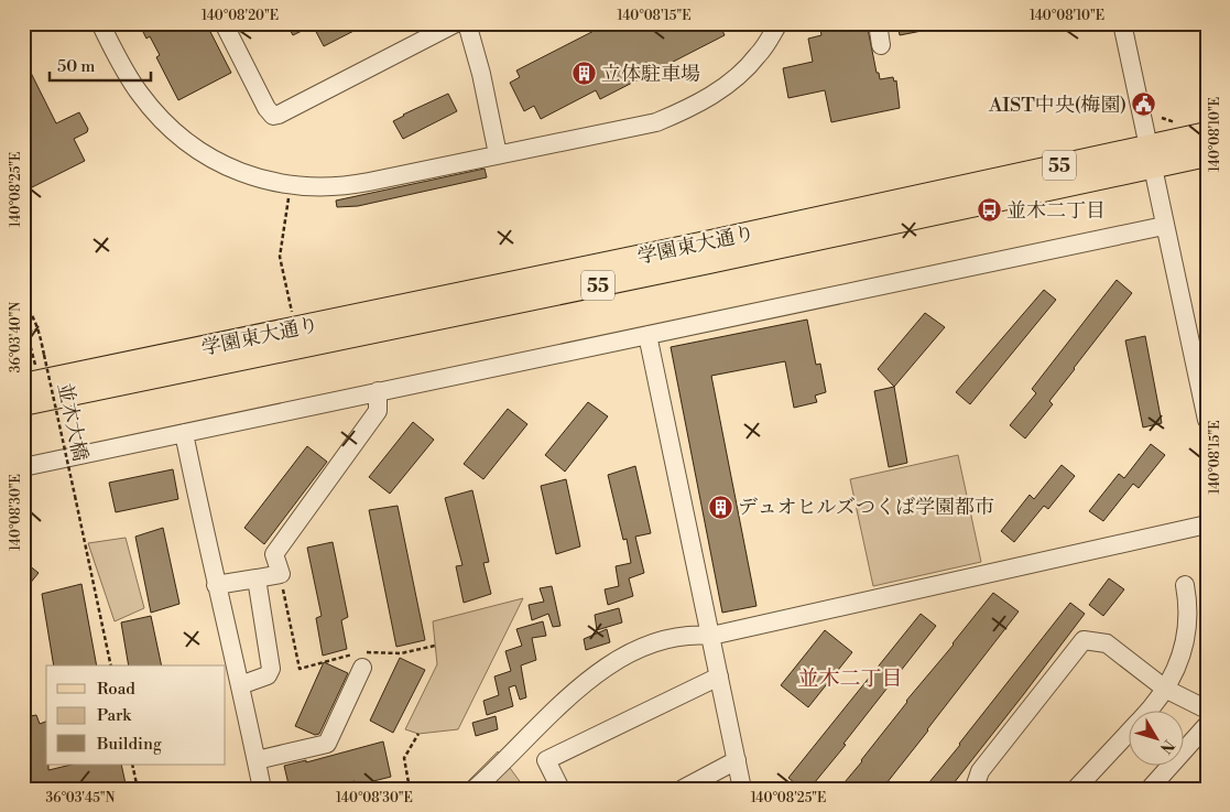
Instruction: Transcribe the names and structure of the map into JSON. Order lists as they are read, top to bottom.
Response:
{
  "streets": {
    "main road": ["55", "学園東大通り"],
    "path": ["並木大橋"]
  },
  "districts": ["並木二丁目"],
  "places": {
    "building": ["立体駐車場", "デュオヒルズつくば学園都市"],
    "public building": ["AIST中央(梅園)"],
    "bus stop": ["並木二丁目"]
  },
  "legend": ["Road", "Park", "Building"],
  "scale_bar": "50 m",
  "north": "bottom right",
  "coordinates": [
    "140°08'20\"E",
    "140°08'15\"E",
    "140°08'10\"E",
    "140°08'25\"E",
    "36°03'40\"N",
    "140°08'30\"E",
    "36°03'45\"N"
  ]
}
